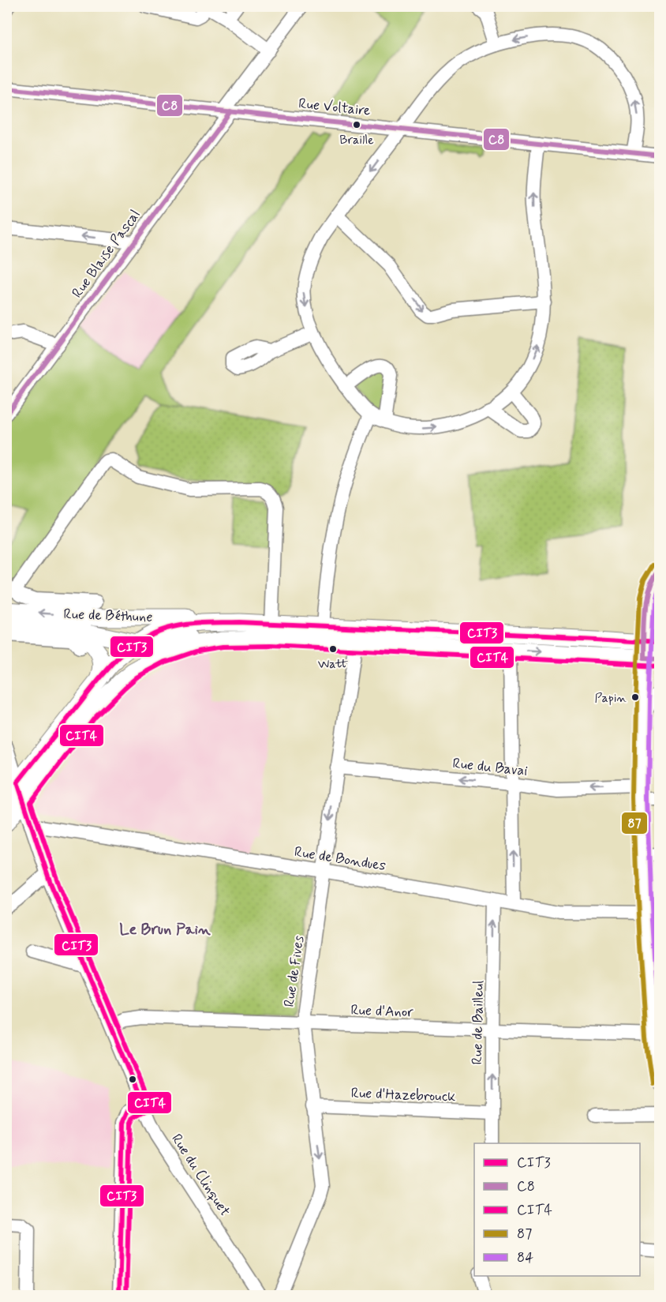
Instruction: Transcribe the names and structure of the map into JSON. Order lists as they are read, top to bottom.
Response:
{
  "streets": {
    "main road": ["Rue de Béthune"],
    "street": [
      "Rue Voltaire",
      "Rue Blaise Pascal",
      "Rue du Bavai",
      "Rue de Bondues",
      "Rue de Fives",
      "Rue d'Anor",
      "Rue de Bailleul",
      "Rue d'Hazebrouck",
      "Rue du Clinquet"
    ]
  },
  "crossings": [
    ["Rue Voltaire", "Rue Blaise Pascal"],
    ["Rue du Bavai", "Rue de Fives"],
    ["Rue de Bondues", "Rue de Fives"],
    ["Rue de Bondues", "Rue de Bailleul"],
    ["Rue de Bondues", "Rue du Clinquet"],
    ["Rue de Fives", "Rue d'Anor"],
    ["Rue de Fives", "Rue d'Hazebrouck"],
    ["Rue d'Anor", "Rue de Bailleul"],
    ["Rue d'Anor", "Rue du Clinquet"],
    ["Rue de Bailleul", "Rue d'Hazebrouck"]
  ],
  "one_way": ["Rue du Bavai", "Rue de Fives", "Rue de Bailleul"],
  "districts": ["Le Brun Pain"],
  "places": ["Braille", "Watt", "Papin"],
  "lines": [
    "transit line C8",
    "transit line 87",
    "transit line 84",
    "transit line CIT3",
    "transit line CIT4"
  ],
  "legend": [
    "CIT3",
    "C8",
    "CIT4",
    "87",
    "84"
  ]
}
